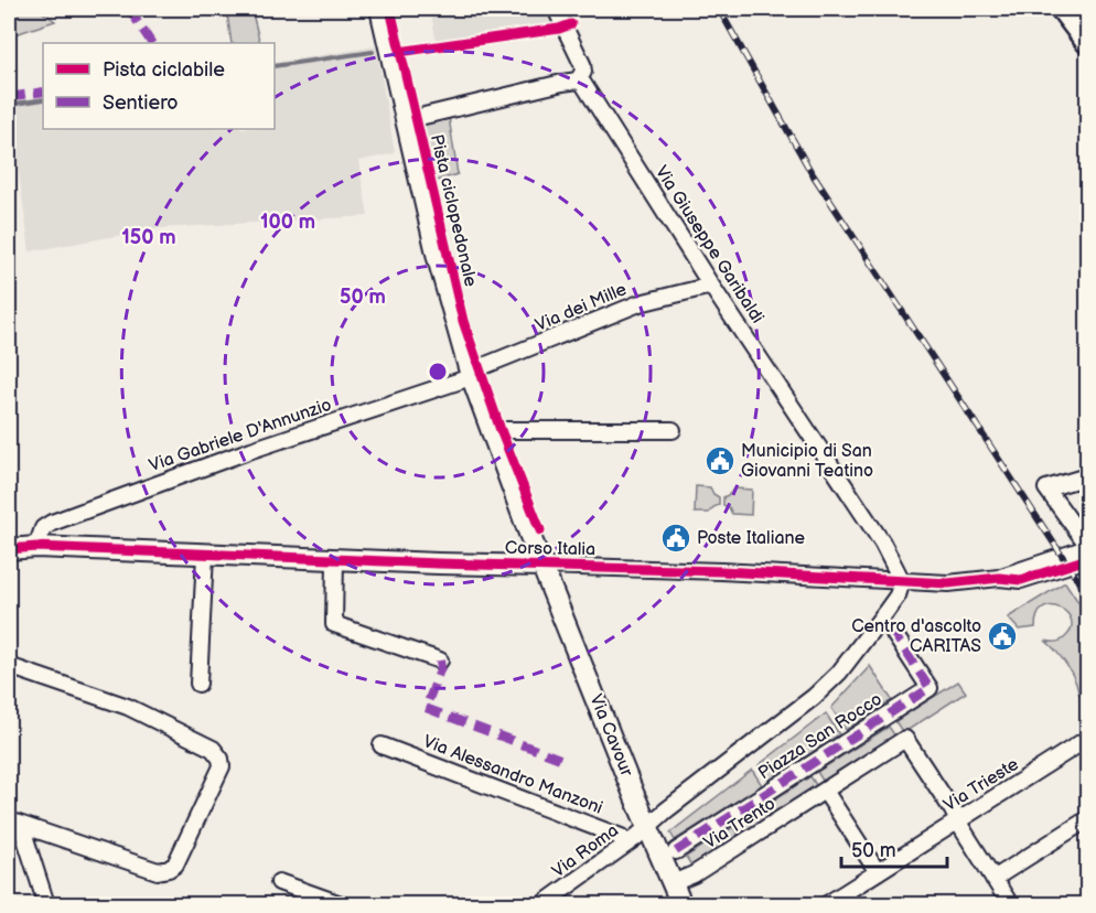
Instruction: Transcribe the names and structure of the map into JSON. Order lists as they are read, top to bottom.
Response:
{
  "streets": {
    "street": [
      "Via Giuseppe Garibaldi",
      "Via dei Mille",
      "Via Gabriele D'Annunzio",
      "Corso Italia",
      "Via Cavour",
      "Piazza San Rocco",
      "Via Alessandro Manzoni",
      "Via Trieste",
      "Via Trento",
      "Via Roma"
    ],
    "cycle path": ["Pista ciclopedonale"]
  },
  "crossings": [
    ["Via Giuseppe Garibaldi", "Via dei Mille"],
    ["Via Giuseppe Garibaldi", "Corso Italia"],
    ["Via Giuseppe Garibaldi", "Via Roma"],
    ["Via dei Mille", "Via Gabriele D'Annunzio"],
    ["Via dei Mille", "Via Cavour"],
    ["Via Gabriele D'Annunzio", "Corso Italia"],
    ["Via Gabriele D'Annunzio", "Via Cavour"],
    ["Corso Italia", "Via Cavour"],
    ["Corso Italia", "Via Roma"],
    ["Via Cavour", "Via Trento"],
    ["Via Cavour", "Via Roma"],
    ["Via Alessandro Manzoni", "Via Roma"],
    ["Via Trieste", "Via Trento"]
  ],
  "places": {
    "public building": ["Municipio di San Giovanni Teatino", "Poste Italiane", "Centro d'ascolto CARITAS"]
  },
  "legend": ["Pista ciclabile", "Sentiero"],
  "scale_bar": "50 m",
  "rings": ["100 m", "150 m", "50 m"]
}
